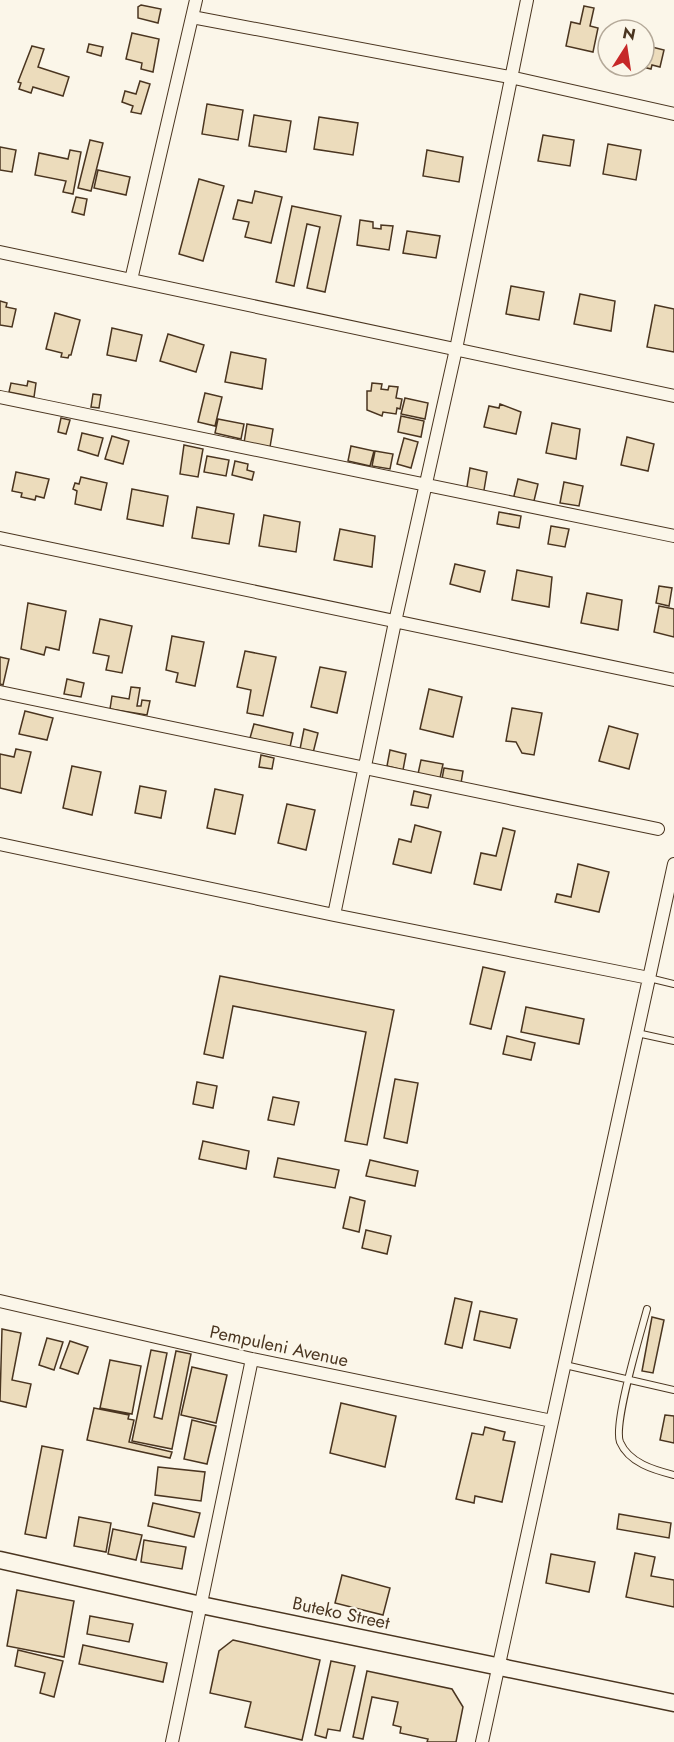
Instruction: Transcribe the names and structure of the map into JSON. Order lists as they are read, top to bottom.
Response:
{
  "streets": {
    "street": ["Pempuleni Avenue", "Buteko Street"]
  },
  "north": "top"
}
